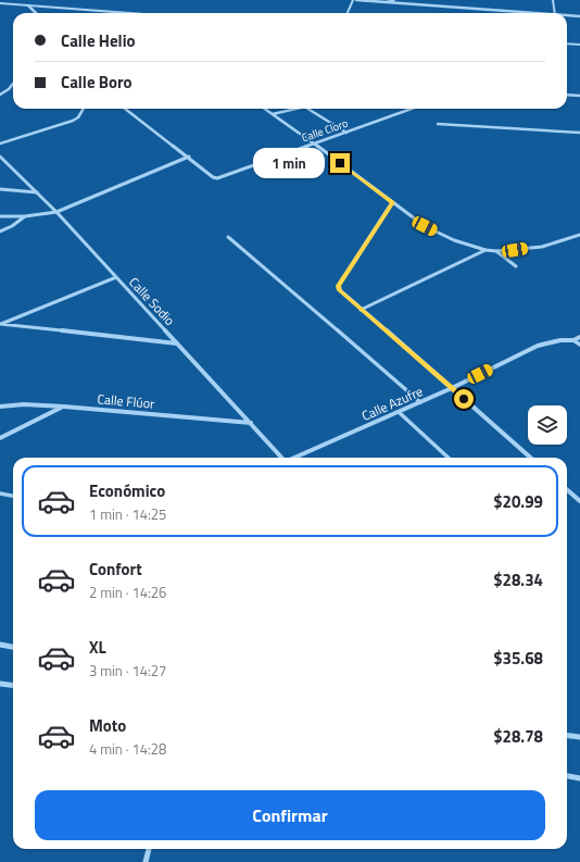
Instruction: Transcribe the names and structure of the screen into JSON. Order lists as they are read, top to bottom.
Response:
{
  "streets": {
    "street": [
      "Calle Cloro",
      "Calle Sodio",
      "Calle Flúor",
      "Calle Azufre"
    ]
  },
  "crossings": [
    ["Calle Sodio", "Calle Flúor"]
  ],
  "page": {
    "banner": ["Calle Helio", "Calle Boro"],
    "bubble": "1 min",
    "list": [
      {
        "name": "Económico",
        "note": "1 min · 14:25",
        "value": "$20.99"
      },
      {
        "name": "Confort",
        "note": "2 min · 14:26",
        "value": "$28.34"
      },
      {
        "name": "XL",
        "note": "3 min · 14:27",
        "value": "$35.68"
      },
      {
        "name": "Moto",
        "note": "4 min · 14:28",
        "value": "$28.78"
      }
    ],
    "buttons": "Confirmar"
  }
}
